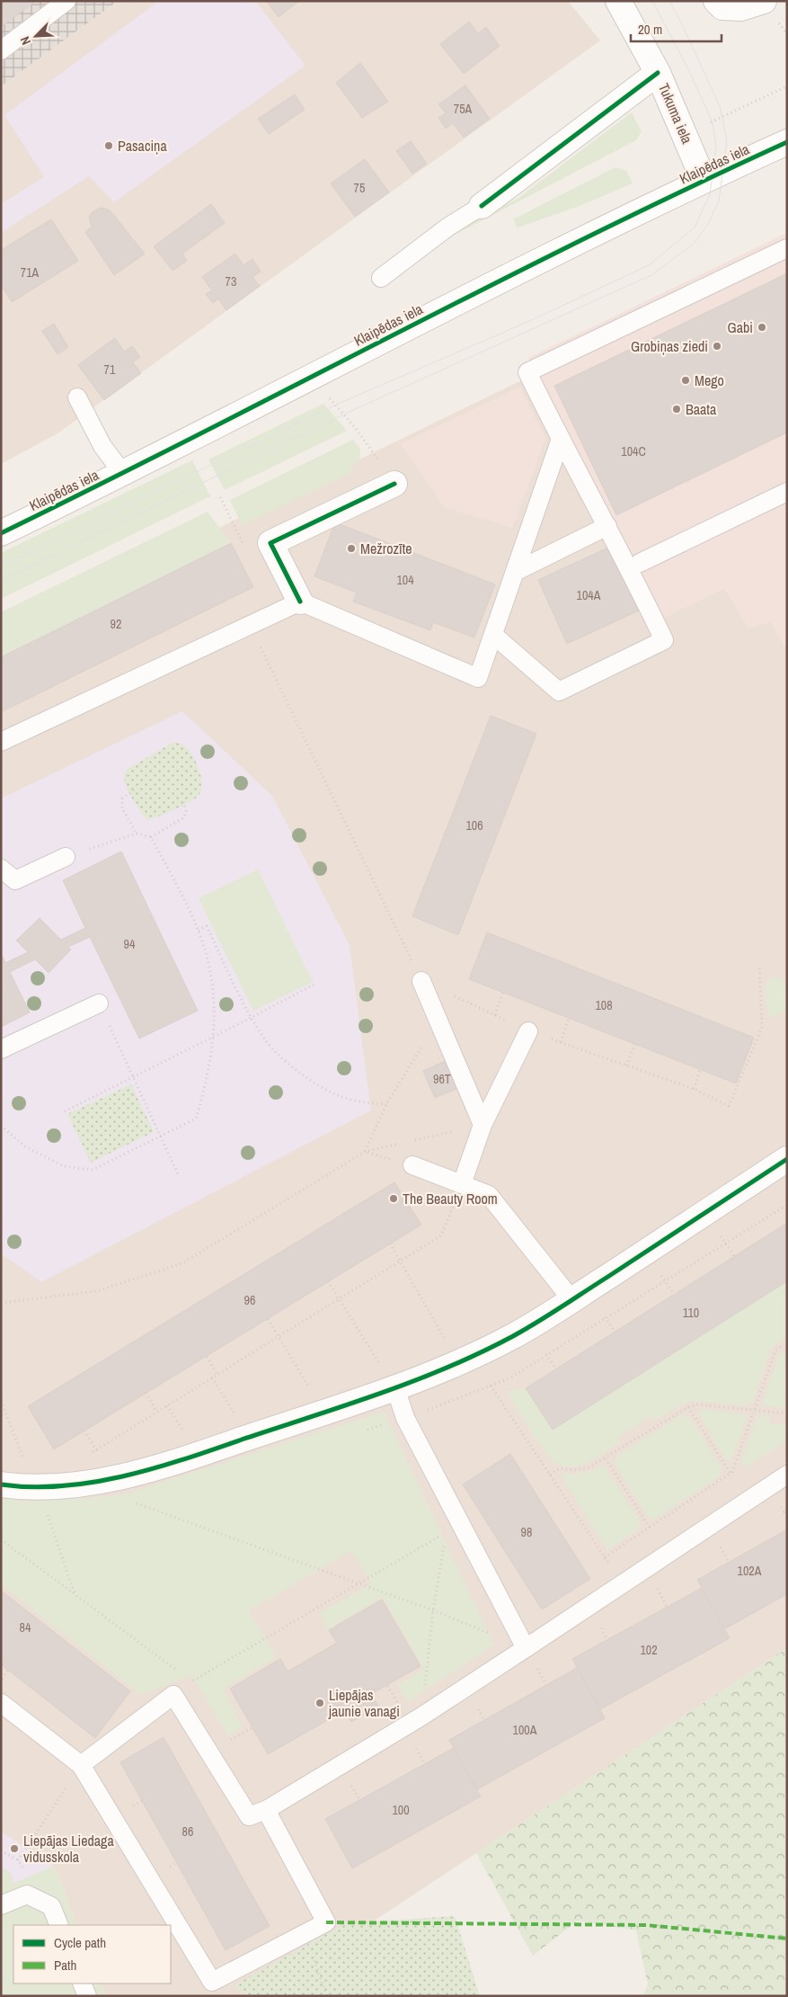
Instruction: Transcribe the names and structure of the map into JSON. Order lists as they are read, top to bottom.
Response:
{
  "streets": {
    "street": ["Tukuma iela", "Klaipēdas iela"]
  },
  "crossings": [
    ["Tukuma iela", "Klaipēdas iela"]
  ],
  "places": [
    "Pasaciņa",
    "Gabi",
    "Grobiņas ziedi",
    "Mego",
    "Baata",
    "Mežrozīte",
    "The Beauty Room",
    "Liepājas jaunie vanagi",
    "Liepājas Liedaga vidusskola"
  ],
  "house_numbers": [
    "75A",
    "75",
    "71A",
    "73",
    "71",
    "104C",
    "104",
    "104A",
    "92",
    "106",
    "94",
    "108",
    "96T",
    "96",
    "110",
    "98",
    "102A",
    "84",
    "102",
    "100A",
    "100",
    "86"
  ],
  "legend": ["Cycle path", "Path"],
  "scale_bar": "20 m",
  "north": "bottom left"
}
